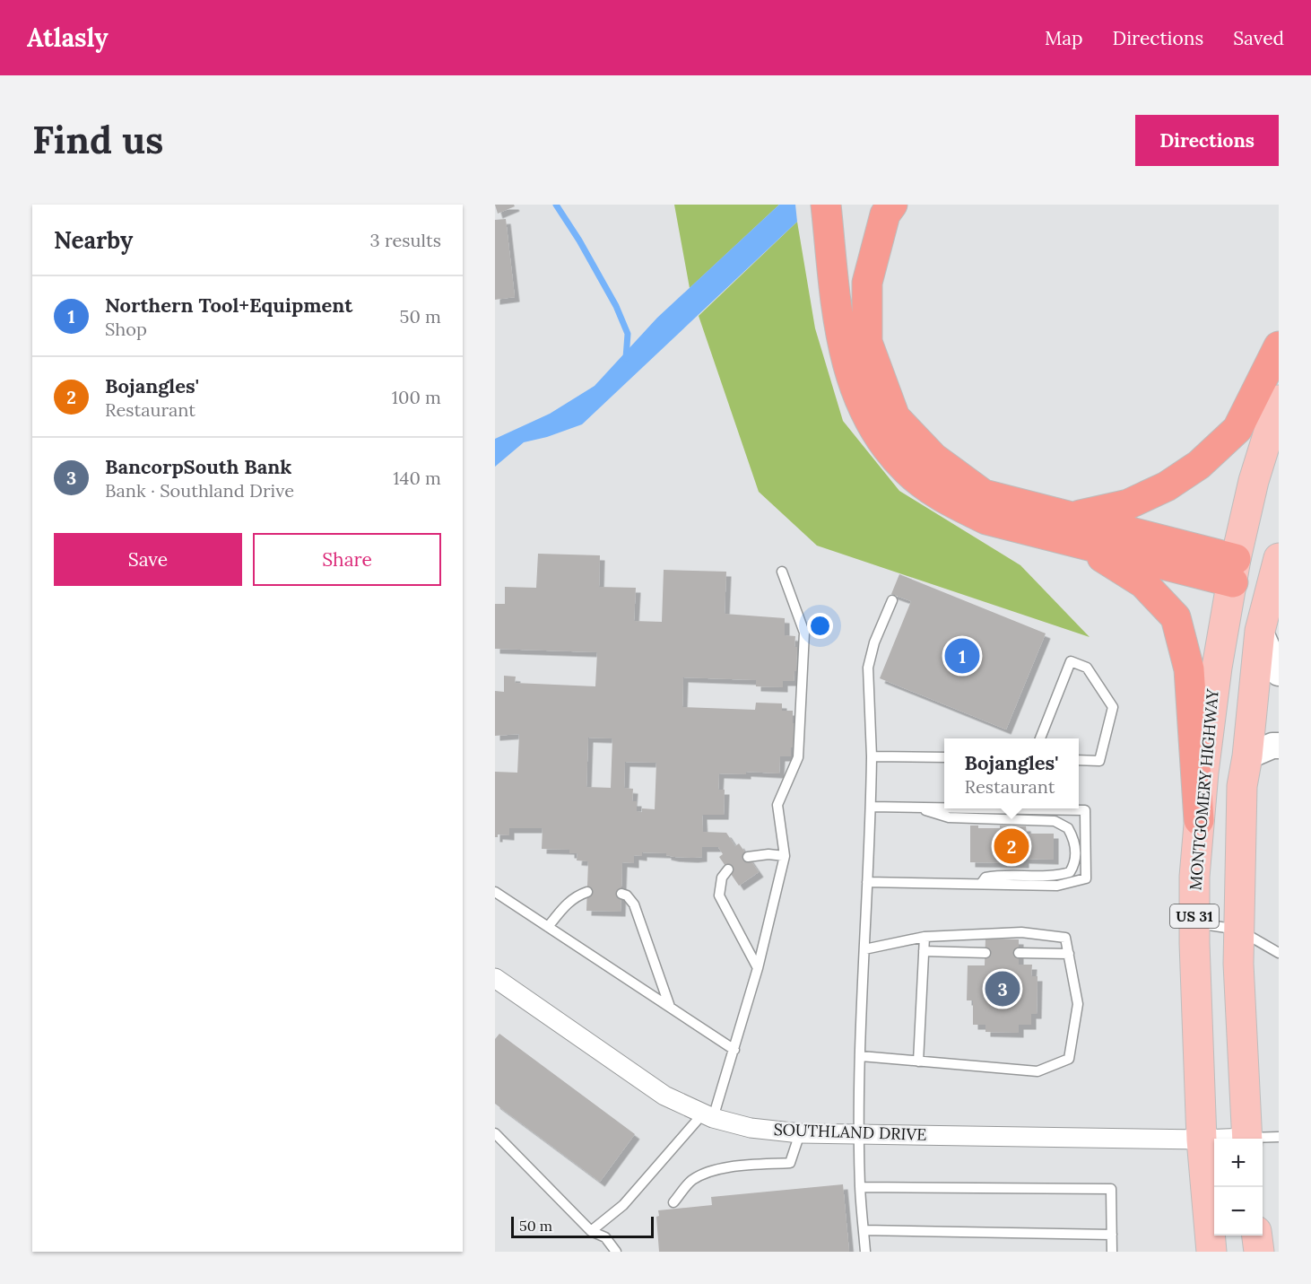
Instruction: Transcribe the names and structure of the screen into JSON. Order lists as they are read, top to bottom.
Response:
{
  "streets": {
    "main road": ["MONTGOMERY HIGHWAY", "US 31"],
    "street": ["SOUTHLAND DRIVE"]
  },
  "crossings": [
    ["MONTGOMERY HIGHWAY", "SOUTHLAND DRIVE"]
  ],
  "scale_bar": "50 m",
  "page": {
    "header": "Atlasly",
    "nav": ["Map", "Directions", "Saved"],
    "buttons": [
      "Directions",
      ["Save", "Share"]
    ],
    "title": "Find us",
    "heading": ["Nearby", "3 results"],
    "list": [
      {
        "mark": "1",
        "name": "Northern Tool+Equipment",
        "note": "Shop",
        "value": "50 m"
      },
      {
        "mark": "2",
        "name": "Bojangles'",
        "note": "Restaurant",
        "value": "100 m"
      },
      {
        "mark": "3",
        "name": "BancorpSouth Bank",
        "note": "Bank · Southland Drive",
        "value": "140 m"
      }
    ],
    "pins": ["1", "2", "3"],
    "popup": ["Bojangles'", "Restaurant"],
    "map_buttons": ["+", "−"],
    "scale": "50 m"
  }
}
